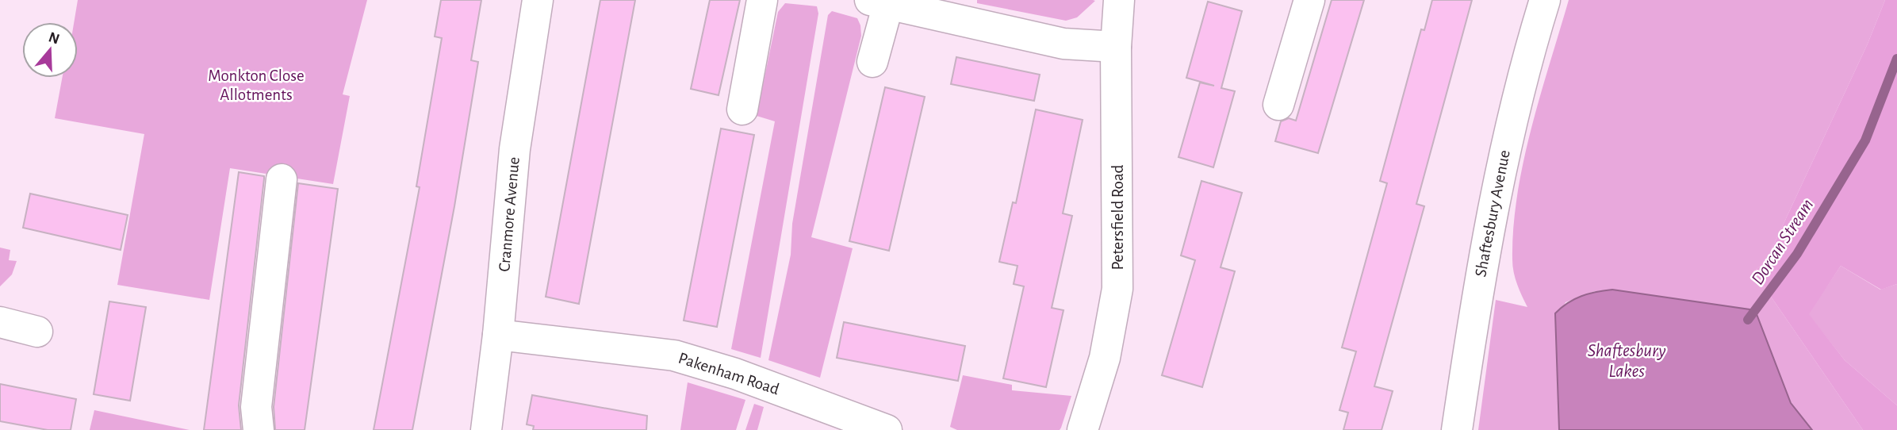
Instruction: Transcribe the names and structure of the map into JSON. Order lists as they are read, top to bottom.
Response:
{
  "streets": {
    "street": [
      "Shaftesbury Avenue",
      "Cranmore Avenue",
      "Petersfield Road",
      "Pakenham Road"
    ]
  },
  "crossings": [
    ["Cranmore Avenue", "Pakenham Road"]
  ],
  "water": ["Dorcan Stream", "Shaftesbury Lakes"],
  "parks": ["Monkton Close Allotments"],
  "north": "top"
}
